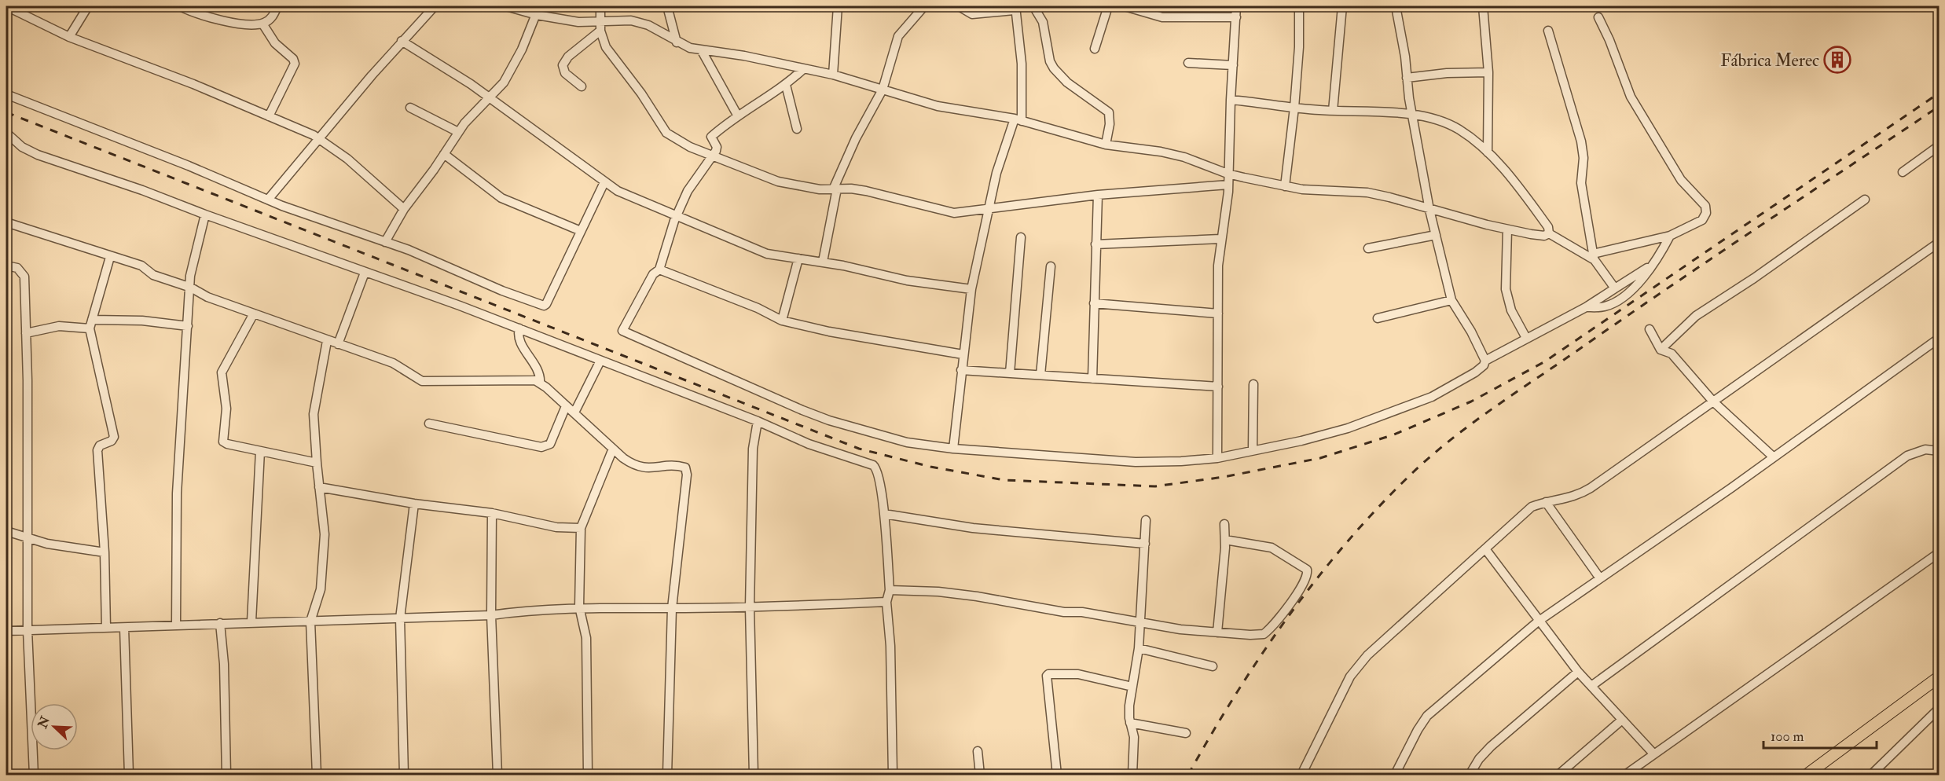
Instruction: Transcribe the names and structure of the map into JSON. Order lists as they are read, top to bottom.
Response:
{
  "places": {
    "building": ["Fábrica Merec"]
  },
  "scale_bar": "100 m",
  "north": "top left"
}
